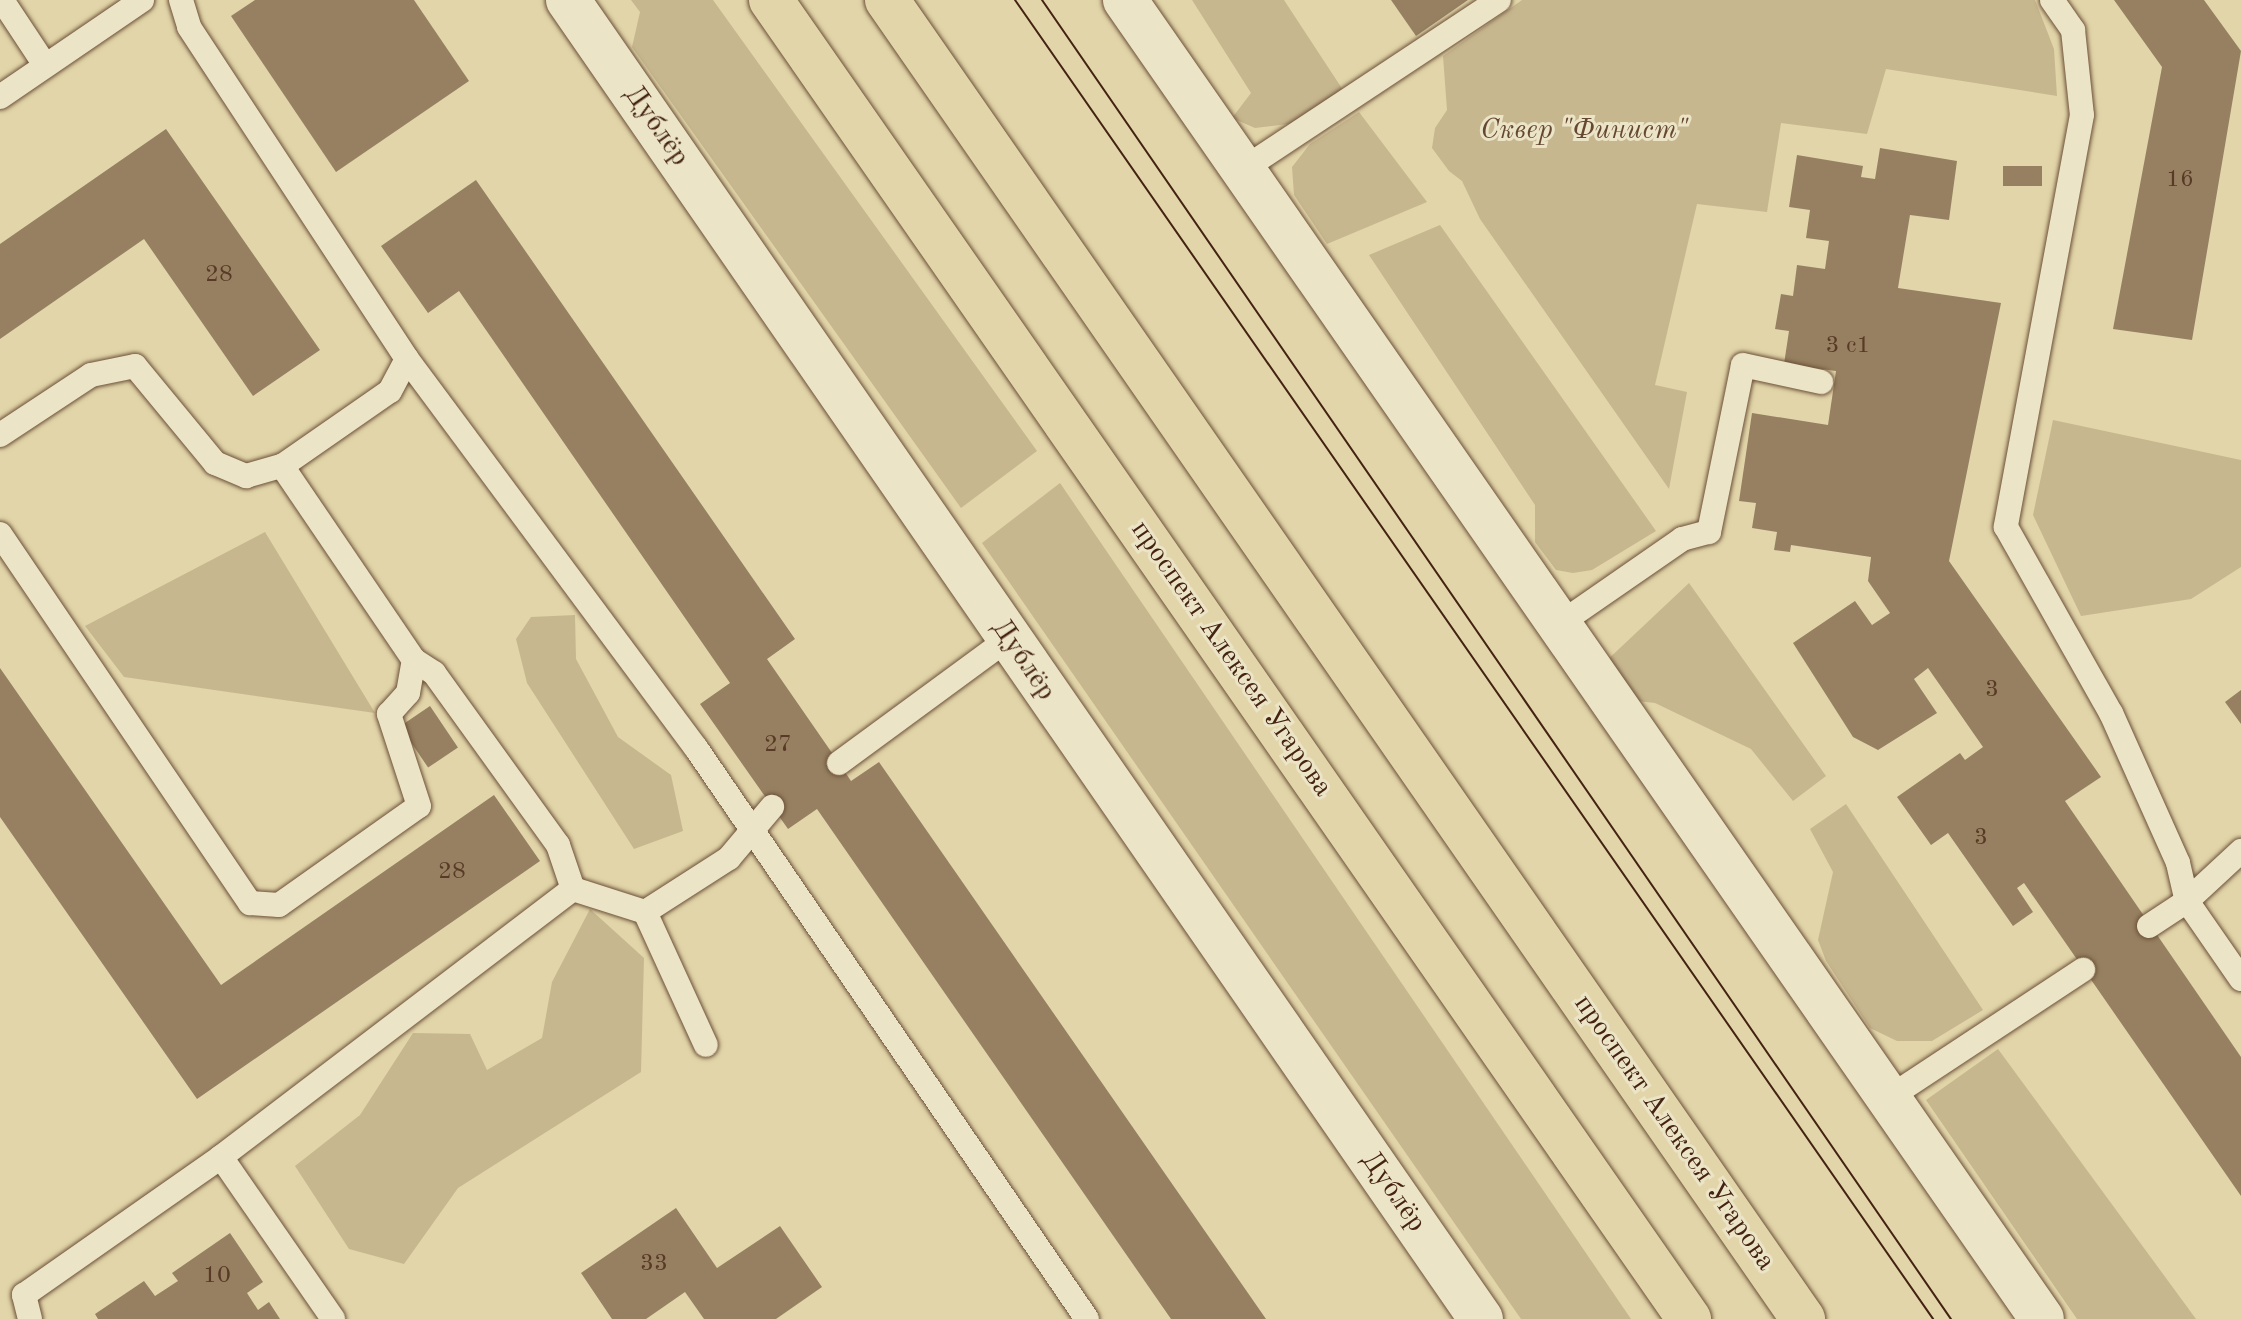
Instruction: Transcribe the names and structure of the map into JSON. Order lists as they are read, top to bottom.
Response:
{
  "streets": {
    "main road": ["проспект Алексея Угарова"],
    "street": ["Дублёр"]
  },
  "parks": ["Сквер \"Финист\""],
  "house_numbers": [
    "16",
    "28",
    "3 с1",
    "3",
    "27",
    "3",
    "28",
    "33",
    "10"
  ]
}
